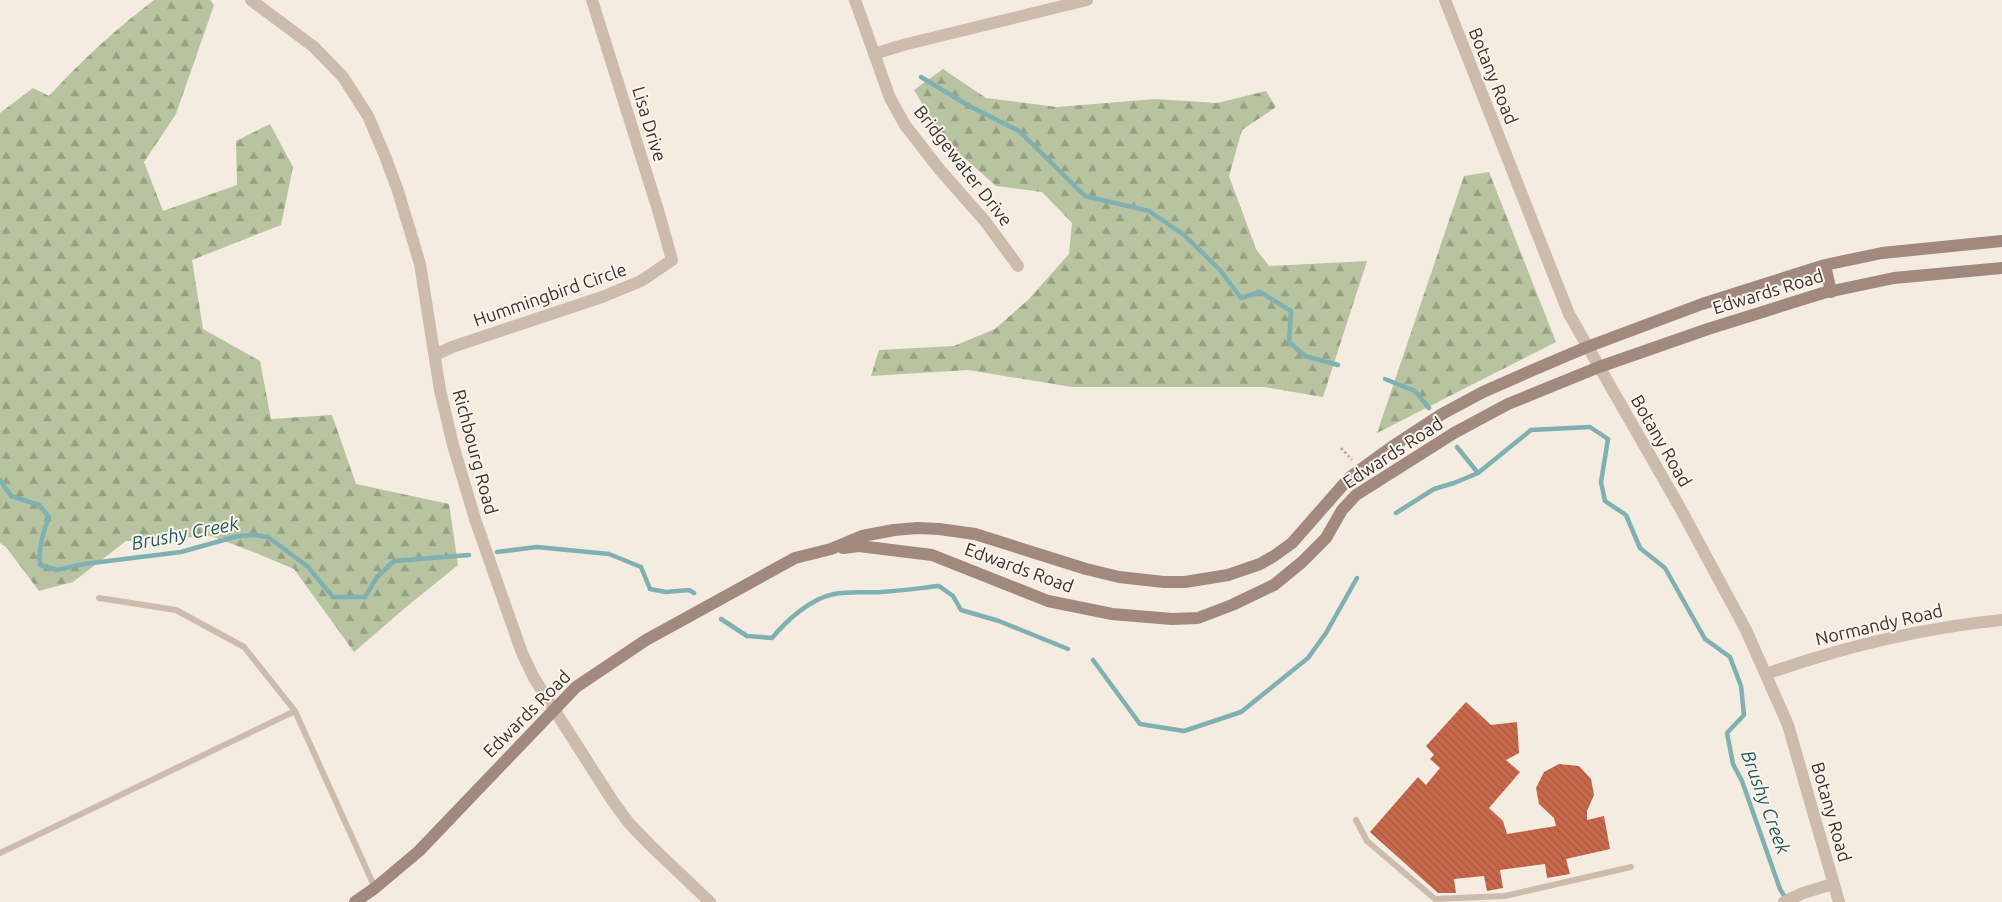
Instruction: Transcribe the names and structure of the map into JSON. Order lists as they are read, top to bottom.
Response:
{
  "streets": {
    "street": [
      "Botany Road",
      "Lisa Drive",
      "Bridgewater Drive",
      "Edwards Road",
      "Hummingbird Circle",
      "Richbourg Road",
      "Normandy Road"
    ]
  },
  "crossings": [
    ["Botany Road", "Edwards Road"],
    ["Botany Road", "Normandy Road"],
    ["Lisa Drive", "Hummingbird Circle"],
    ["Edwards Road", "Richbourg Road"],
    ["Hummingbird Circle", "Richbourg Road"]
  ],
  "water": ["Brushy Creek"]
}
